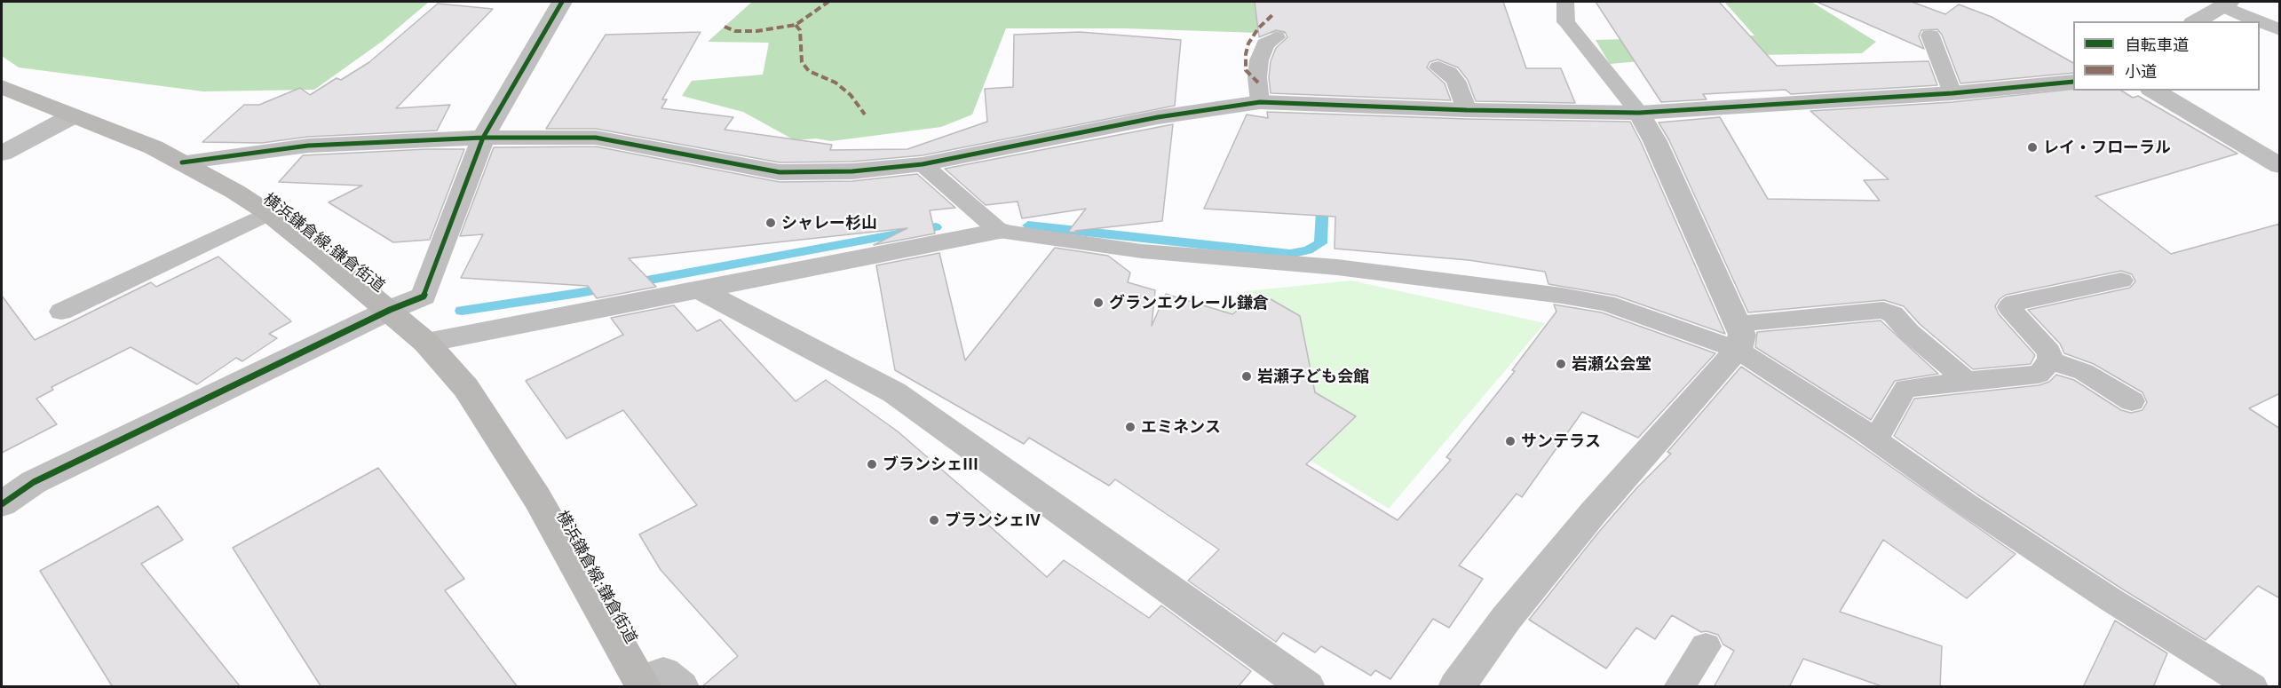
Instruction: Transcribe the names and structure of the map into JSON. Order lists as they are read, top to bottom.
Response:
{
  "streets": {
    "main road": ["横浜鎌倉線;鎌倉街道"]
  },
  "places": [
    "レイ・フローラル",
    "シャレー杉山",
    "グランエクレール鎌倉",
    "岩瀬公会堂",
    "岩瀬子ども会館",
    "エミネンス",
    "サンテラス",
    "ブランシェⅢ",
    "ブランシェⅣ"
  ],
  "legend": ["自転車道", "小道"]
}
